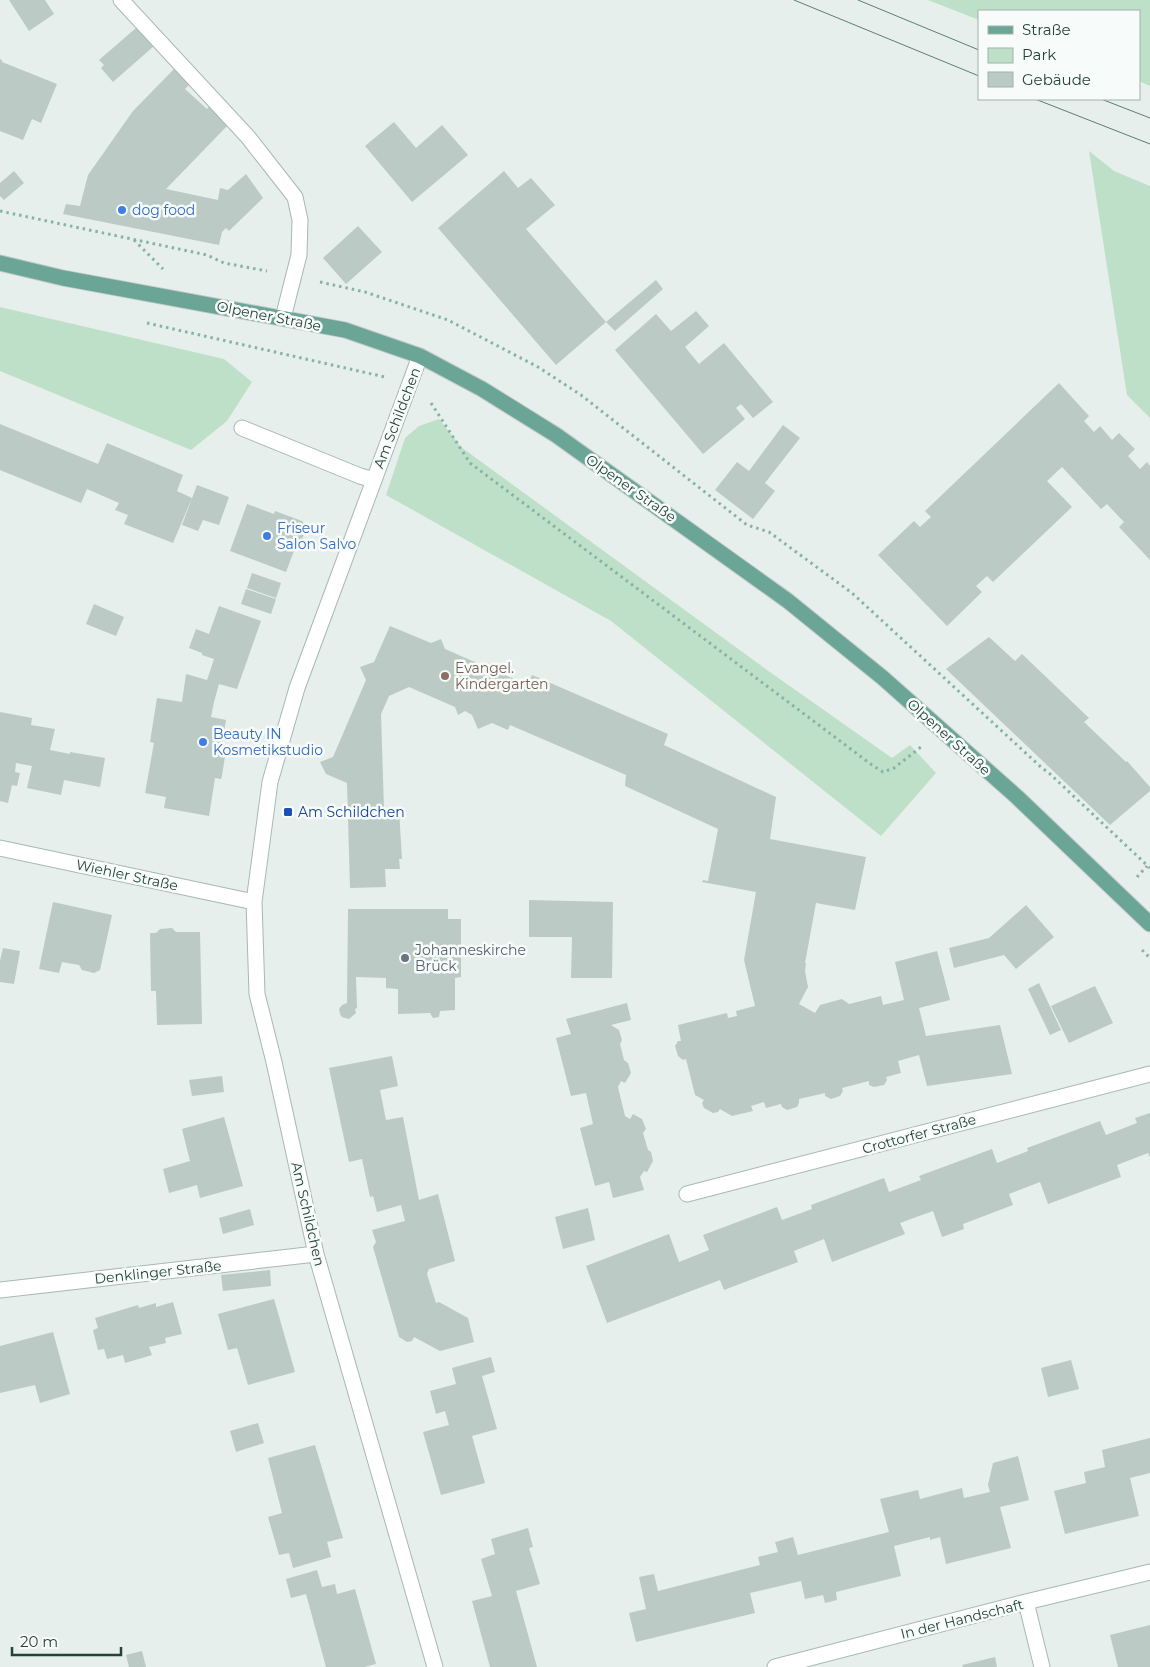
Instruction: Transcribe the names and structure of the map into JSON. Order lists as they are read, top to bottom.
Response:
{
  "streets": {
    "main road": ["Olpener Straße"],
    "street": [
      "Am Schildchen",
      "Wiehler Straße",
      "Crottorfer Straße",
      "Denklinger Straße",
      "In der Handschaft"
    ]
  },
  "crossings": [
    ["Olpener Straße", "Am Schildchen"],
    ["Am Schildchen", "Wiehler Straße"],
    ["Am Schildchen", "Denklinger Straße"]
  ],
  "places": {
    "other": [
      "dog food",
      "Friseur Salon Salvo",
      "Evangel. Kindergarten",
      "Beauty IN Kosmetikstudio",
      "Johanneskirche Brück"
    ],
    "transit": ["Am Schildchen"]
  },
  "legend": ["Straße", "Park", "Gebäude"],
  "scale_bar": "20 m"
}
